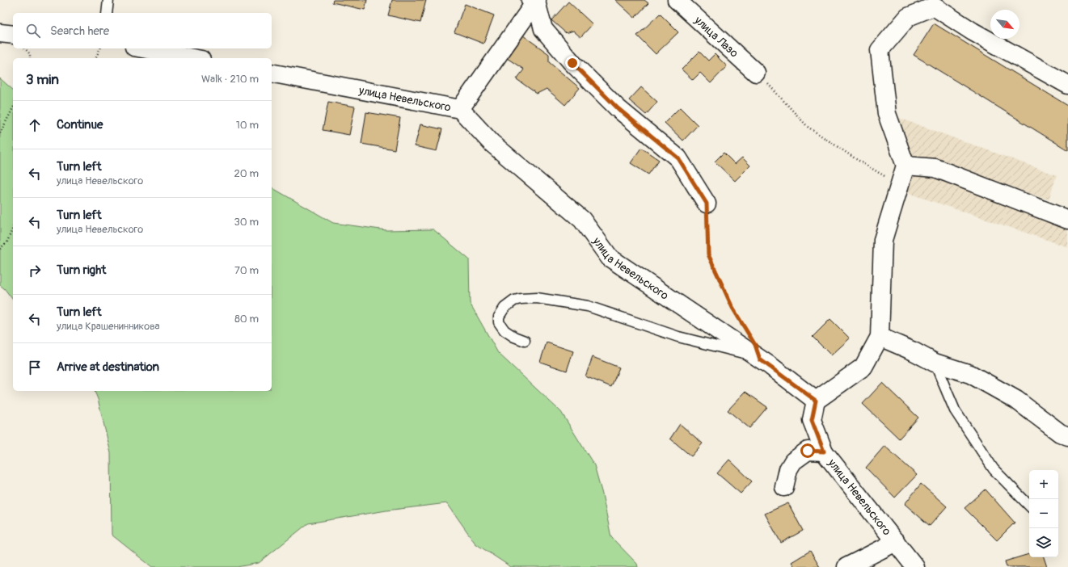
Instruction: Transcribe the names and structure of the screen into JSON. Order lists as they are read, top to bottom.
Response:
{
  "streets": {
    "street": ["улица Лазо", "улица Невельского"]
  },
  "north": "bottom right",
  "page": {
    "search": "Search here",
    "heading": ["3 min", "Walk · 210 m"],
    "list": [
      ["Continue", "10 m"],
      ["Turn left", "улица Невельского", "20 m"],
      ["Turn left", "улица Невельского", "30 m"],
      ["Turn right", "70 m"],
      ["Turn left", "улица Крашенинникова", "80 m"],
      "Arrive at destination"
    ],
    "map_buttons": ["+", "−"]
  }
}
